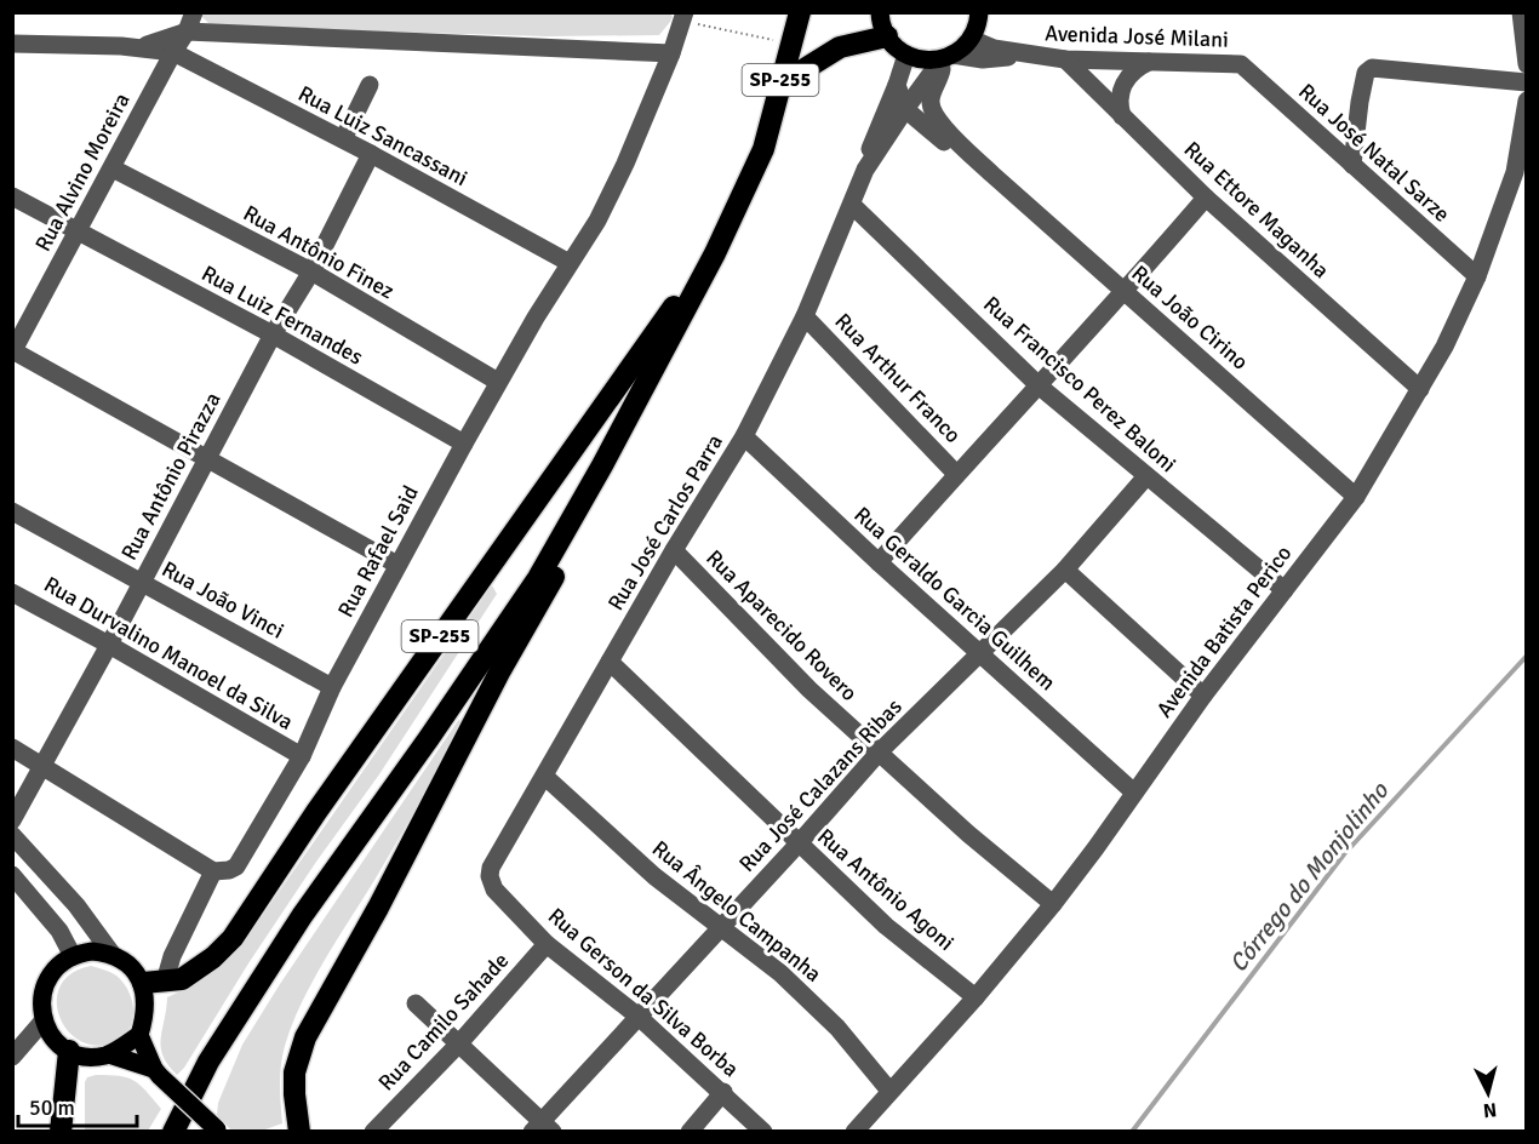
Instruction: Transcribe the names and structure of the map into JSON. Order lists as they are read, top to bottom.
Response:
{
  "streets": {
    "highway": ["SP-255"],
    "street": [
      "Avenida José Milani",
      "Rua Luiz Sancassani",
      "Rua José Natal Sarze",
      "Rua Alvino Moreira",
      "Rua Ettore Maganha",
      "Rua Antônio Finez",
      "Rua Luiz Fernandes",
      "Rua João Cirino",
      "Rua Arthur Franco",
      "Rua Francisco Perez Baloni",
      "Rua Antônio Pirazza",
      "Rua José Carlos Parra",
      "Rua Rafael Said",
      "Rua Geraldo Garcia Guilhem",
      "Rua João Vinci",
      "Rua Aparecido Rovero",
      "Avenida Batista Perico",
      "Rua Durvalino Manoel da Silva",
      "Rua José Calazans Ribas",
      "Rua Antônio Agoni",
      "Rua Ângelo Campanha",
      "Rua Gerson da Silva Borba",
      "Rua Camilo Sahade"
    ]
  },
  "crossings": [
    ["Avenida José Milani", "Rua José Natal Sarze"],
    ["Avenida José Milani", "Rua Ettore Maganha"],
    ["Avenida José Milani", "Rua José Carlos Parra"],
    ["Rua Luiz Sancassani", "Rua Alvino Moreira"],
    ["Rua Luiz Sancassani", "Rua Antônio Pirazza"],
    ["Rua Luiz Sancassani", "Rua Rafael Said"],
    ["Rua José Natal Sarze", "Avenida Batista Perico"],
    ["Rua Alvino Moreira", "Rua Antônio Finez"],
    ["Rua Alvino Moreira", "Rua Luiz Fernandes"],
    ["Rua Ettore Maganha", "Avenida Batista Perico"],
    ["Rua Antônio Finez", "Rua Antônio Pirazza"],
    ["Rua Antônio Finez", "Rua Rafael Said"],
    ["Rua Luiz Fernandes", "Rua Antônio Pirazza"],
    ["Rua Luiz Fernandes", "Rua Rafael Said"],
    ["Rua João Cirino", "Avenida Batista Perico"],
    ["Rua Arthur Franco", "Rua José Carlos Parra"],
    ["Rua Francisco Perez Baloni", "Rua José Carlos Parra"],
    ["Rua Francisco Perez Baloni", "Avenida Batista Perico"],
    ["Rua Francisco Perez Baloni", "Rua José Calazans Ribas"],
    ["Rua Antônio Pirazza", "Rua João Vinci"],
    ["Rua Antônio Pirazza", "Rua Durvalino Manoel da Silva"],
    ["Rua José Carlos Parra", "Rua Geraldo Garcia Guilhem"],
    ["Rua José Carlos Parra", "Rua Aparecido Rovero"],
    ["Rua José Carlos Parra", "Rua Antônio Agoni"],
    ["Rua José Carlos Parra", "Rua Ângelo Campanha"],
    ["Rua José Carlos Parra", "Rua Gerson da Silva Borba"],
    ["Rua Rafael Said", "Rua João Vinci"],
    ["Rua Rafael Said", "Rua Durvalino Manoel da Silva"],
    ["Rua Geraldo Garcia Guilhem", "Avenida Batista Perico"],
    ["Rua Geraldo Garcia Guilhem", "Rua José Calazans Ribas"],
    ["Rua Aparecido Rovero", "Avenida Batista Perico"],
    ["Rua Aparecido Rovero", "Rua José Calazans Ribas"],
    ["Avenida Batista Perico", "Rua Antônio Agoni"],
    ["Avenida Batista Perico", "Rua Ângelo Campanha"],
    ["Rua José Calazans Ribas", "Rua Antônio Agoni"],
    ["Rua José Calazans Ribas", "Rua Ângelo Campanha"],
    ["Rua José Calazans Ribas", "Rua Gerson da Silva Borba"],
    ["Rua Gerson da Silva Borba", "Rua Camilo Sahade"]
  ],
  "water": ["Córrego do Monjolinho"],
  "scale_bar": "50 m",
  "north": "bottom"
}
